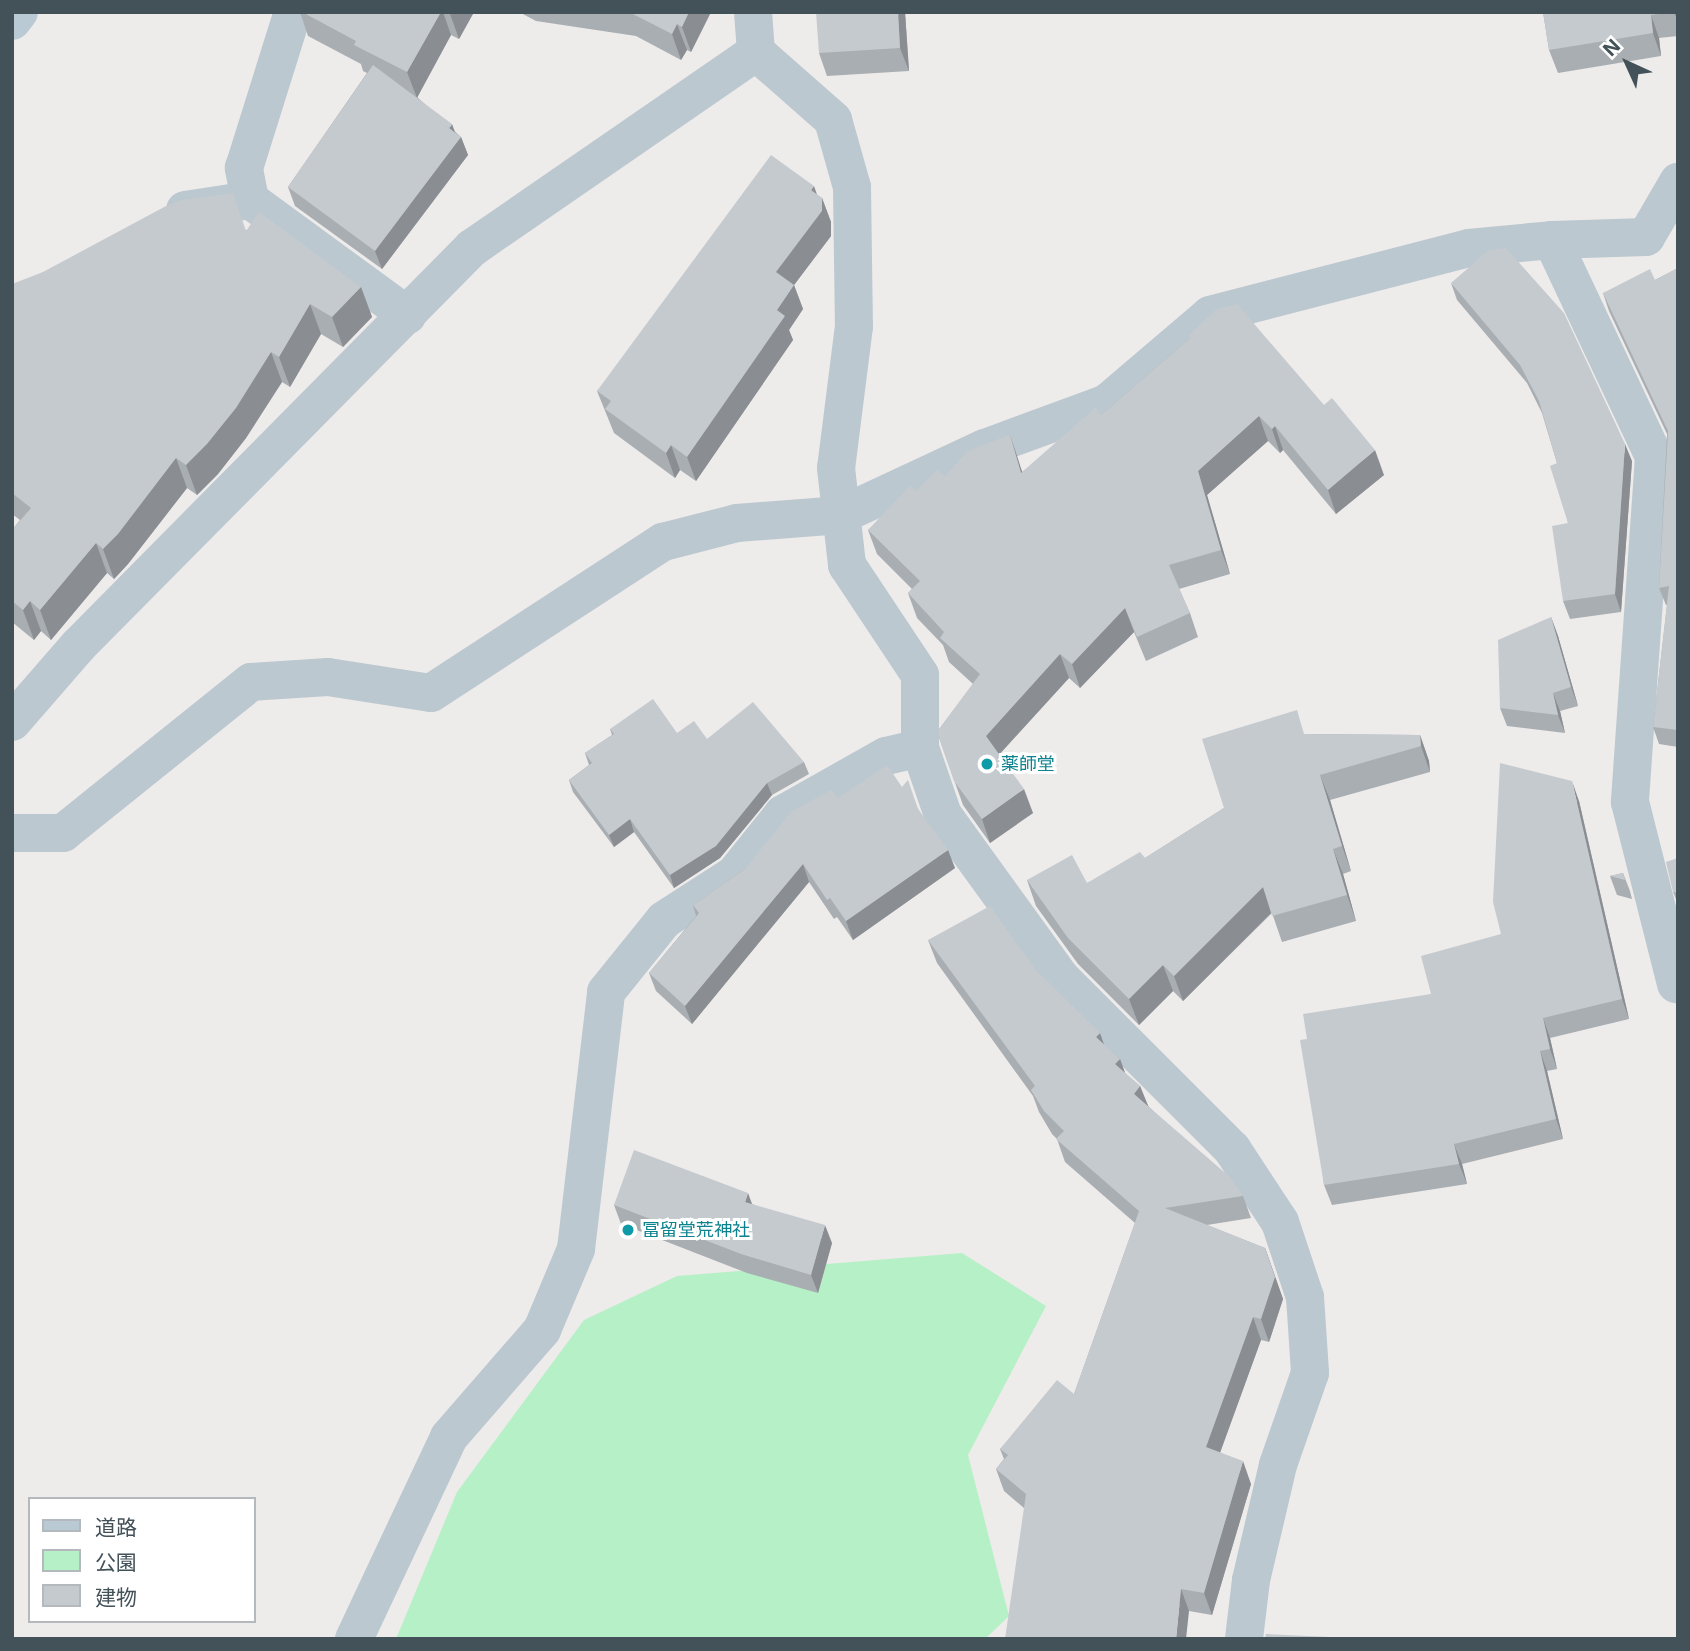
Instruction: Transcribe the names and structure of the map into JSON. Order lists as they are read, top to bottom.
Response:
{
  "places": ["薬師堂", "冨留堂荒神社"],
  "legend": ["道路", "公園", "建物"],
  "north": "top left"
}
